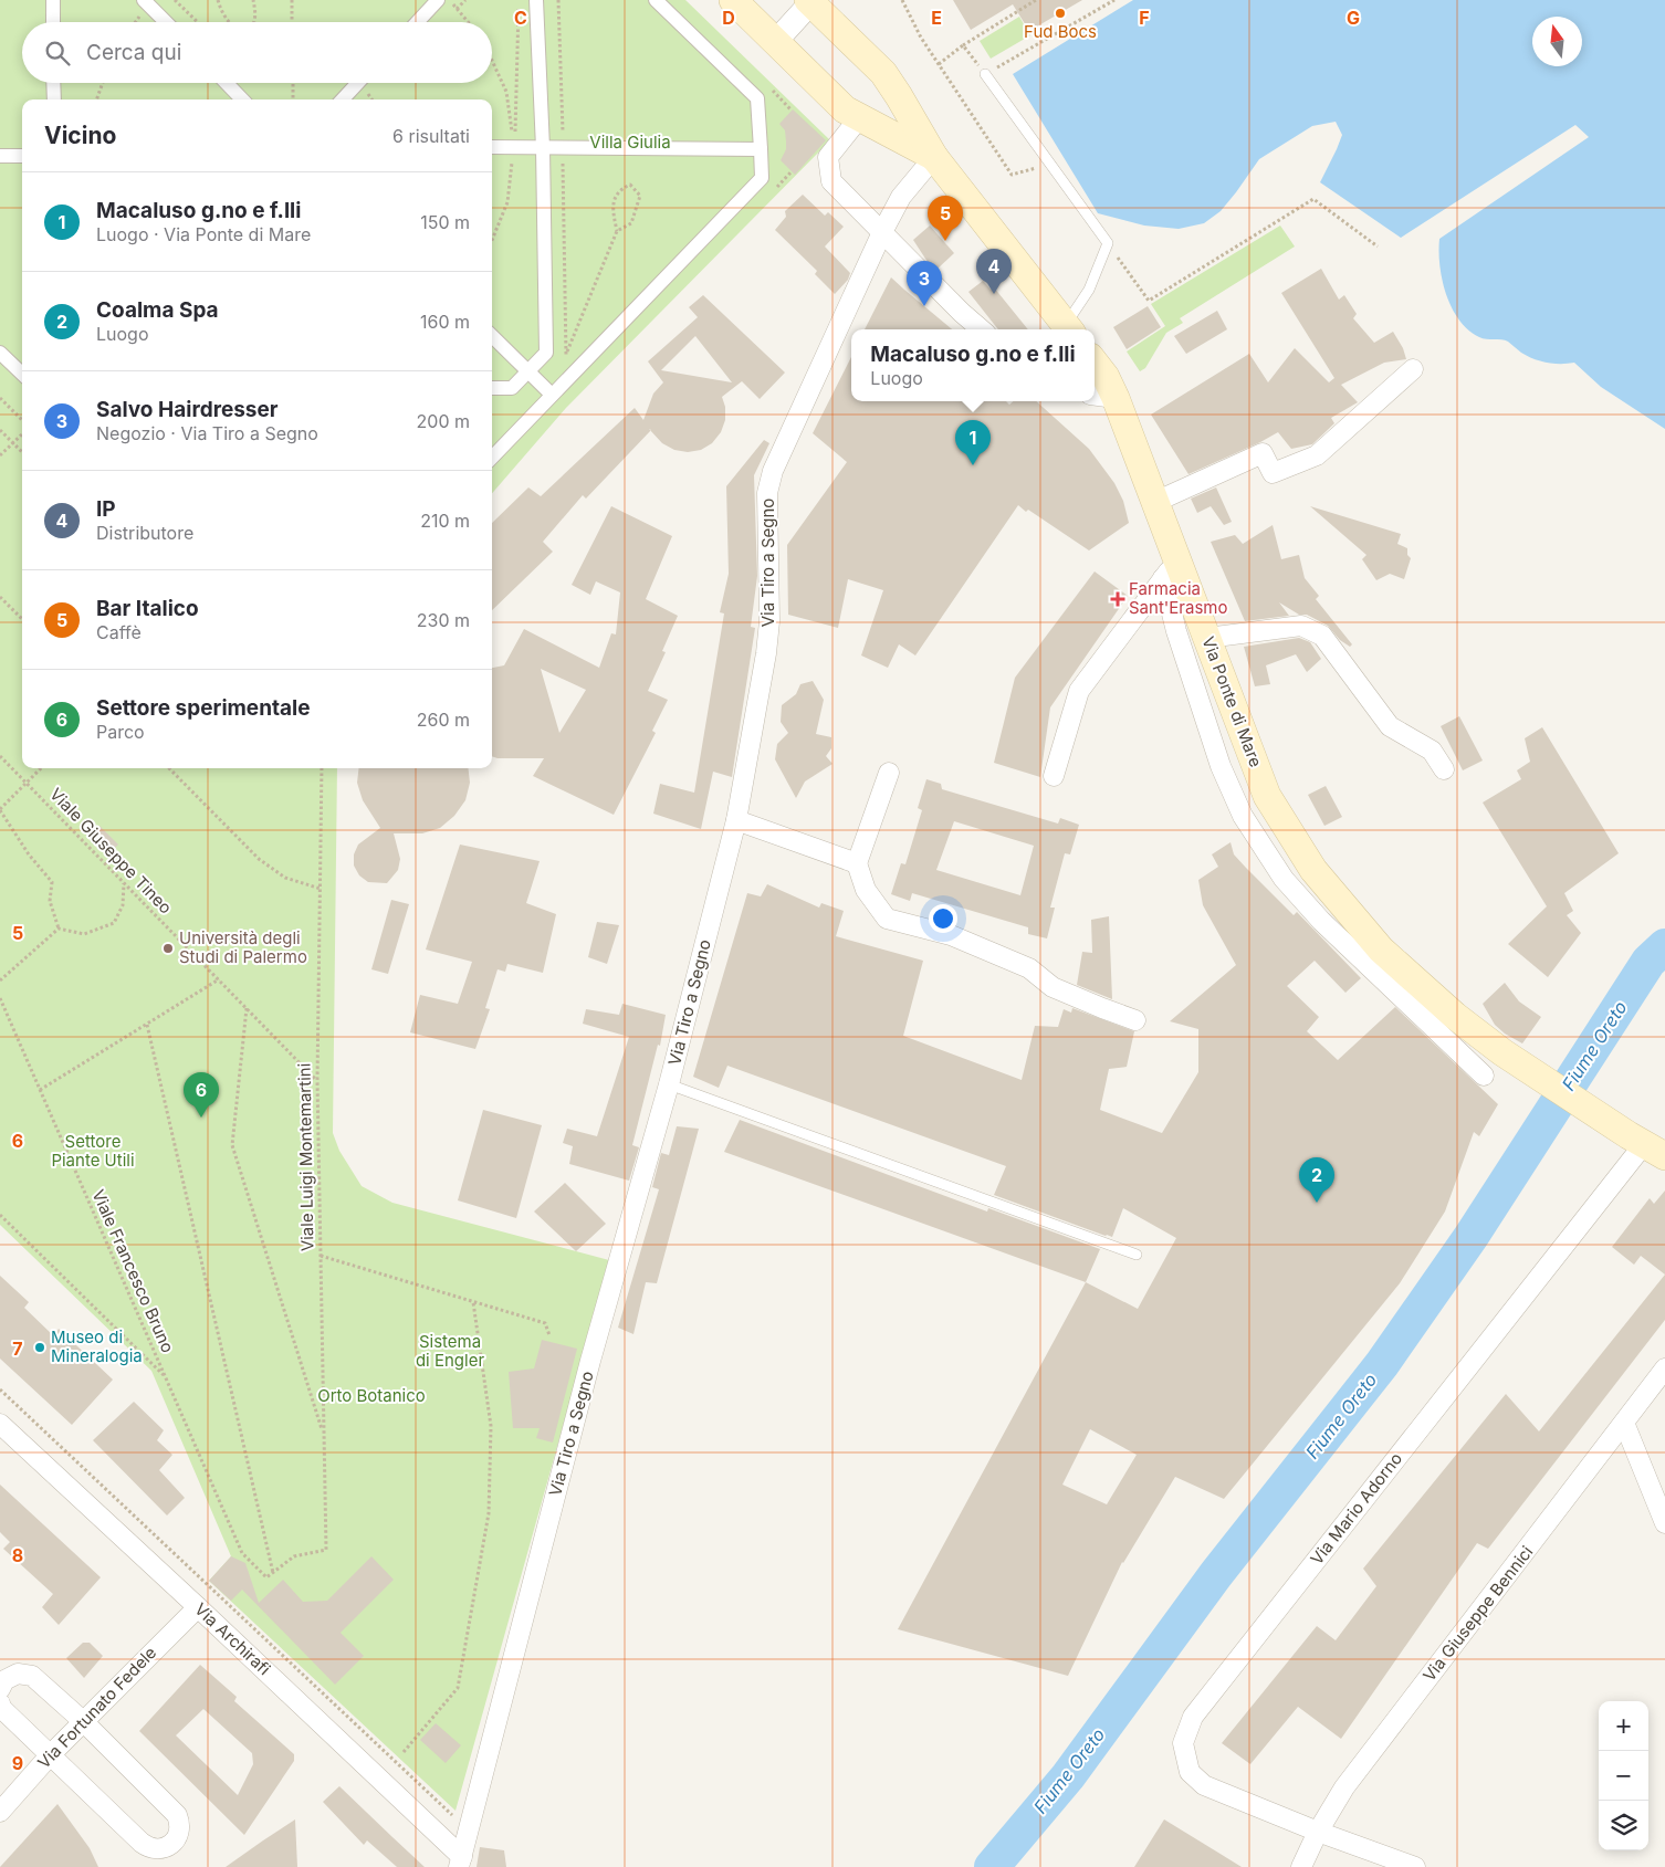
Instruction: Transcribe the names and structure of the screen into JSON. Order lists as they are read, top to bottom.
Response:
{
  "streets": {
    "main road": ["Via Ponte di Mare"],
    "street": [
      "Via Tiro a Segno",
      "Via Mario Adorno",
      "Via Giuseppe Bennici",
      "Via Archirafi",
      "Via Fortunato Fedele"
    ],
    "path": ["Viale Giuseppe Tineo", "Viale Luigi Montemartini", "Viale Francesco Bruno"]
  },
  "crossings": [
    ["Via Tiro a Segno", "Via Archirafi"],
    ["Via Ponte di Mare", "Via Mario Adorno"],
    ["Viale Giuseppe Tineo", "Viale Luigi Montemartini"],
    ["Viale Luigi Montemartini", "Viale Francesco Bruno"],
    ["Via Mario Adorno", "Via Giuseppe Bennici"],
    ["Via Archirafi", "Via Fortunato Fedele"]
  ],
  "water": ["Fiume Oreto"],
  "parks": [
    "Villa Giulia",
    "Settore Piante Utili",
    "Sistema di Engler",
    "Orto Botanico"
  ],
  "places": {
    "other": ["Fud Bocs", "Università degli Studi di Palermo", "Museo di Mineralogia"],
    "health": ["Farmacia Sant'Erasmo"]
  },
  "north": "top",
  "page": {
    "search": "Cerca qui",
    "heading": ["Vicino", "6 risultati"],
    "list": [
      {
        "mark": "1",
        "name": "Macaluso g.no e f.lli",
        "note": "Luogo · Via Ponte di Mare",
        "value": "150 m"
      },
      {
        "mark": "2",
        "name": "Coalma Spa",
        "note": "Luogo",
        "value": "160 m"
      },
      {
        "mark": "3",
        "name": "Salvo Hairdresser",
        "note": "Negozio · Via Tiro a Segno",
        "value": "200 m"
      },
      {
        "mark": "4",
        "name": "IP",
        "note": "Distributore",
        "value": "210 m"
      },
      {
        "mark": "5",
        "name": "Bar Italico",
        "note": "Caffè",
        "value": "230 m"
      },
      {
        "mark": "6",
        "name": "Settore sperimentale",
        "note": "Parco",
        "value": "260 m"
      }
    ],
    "pins": [
      "5",
      "4",
      "3",
      "1",
      "6",
      "2"
    ],
    "popup": ["Macaluso g.no e f.lli", "Luogo"],
    "map_buttons": ["+", "−"]
  },
  "grid": {
    "columns": [
      "C",
      "D",
      "E",
      "F",
      "G"
    ],
    "rows": [
      "5",
      "6",
      "7",
      "8",
      "9"
    ]
  }
}
